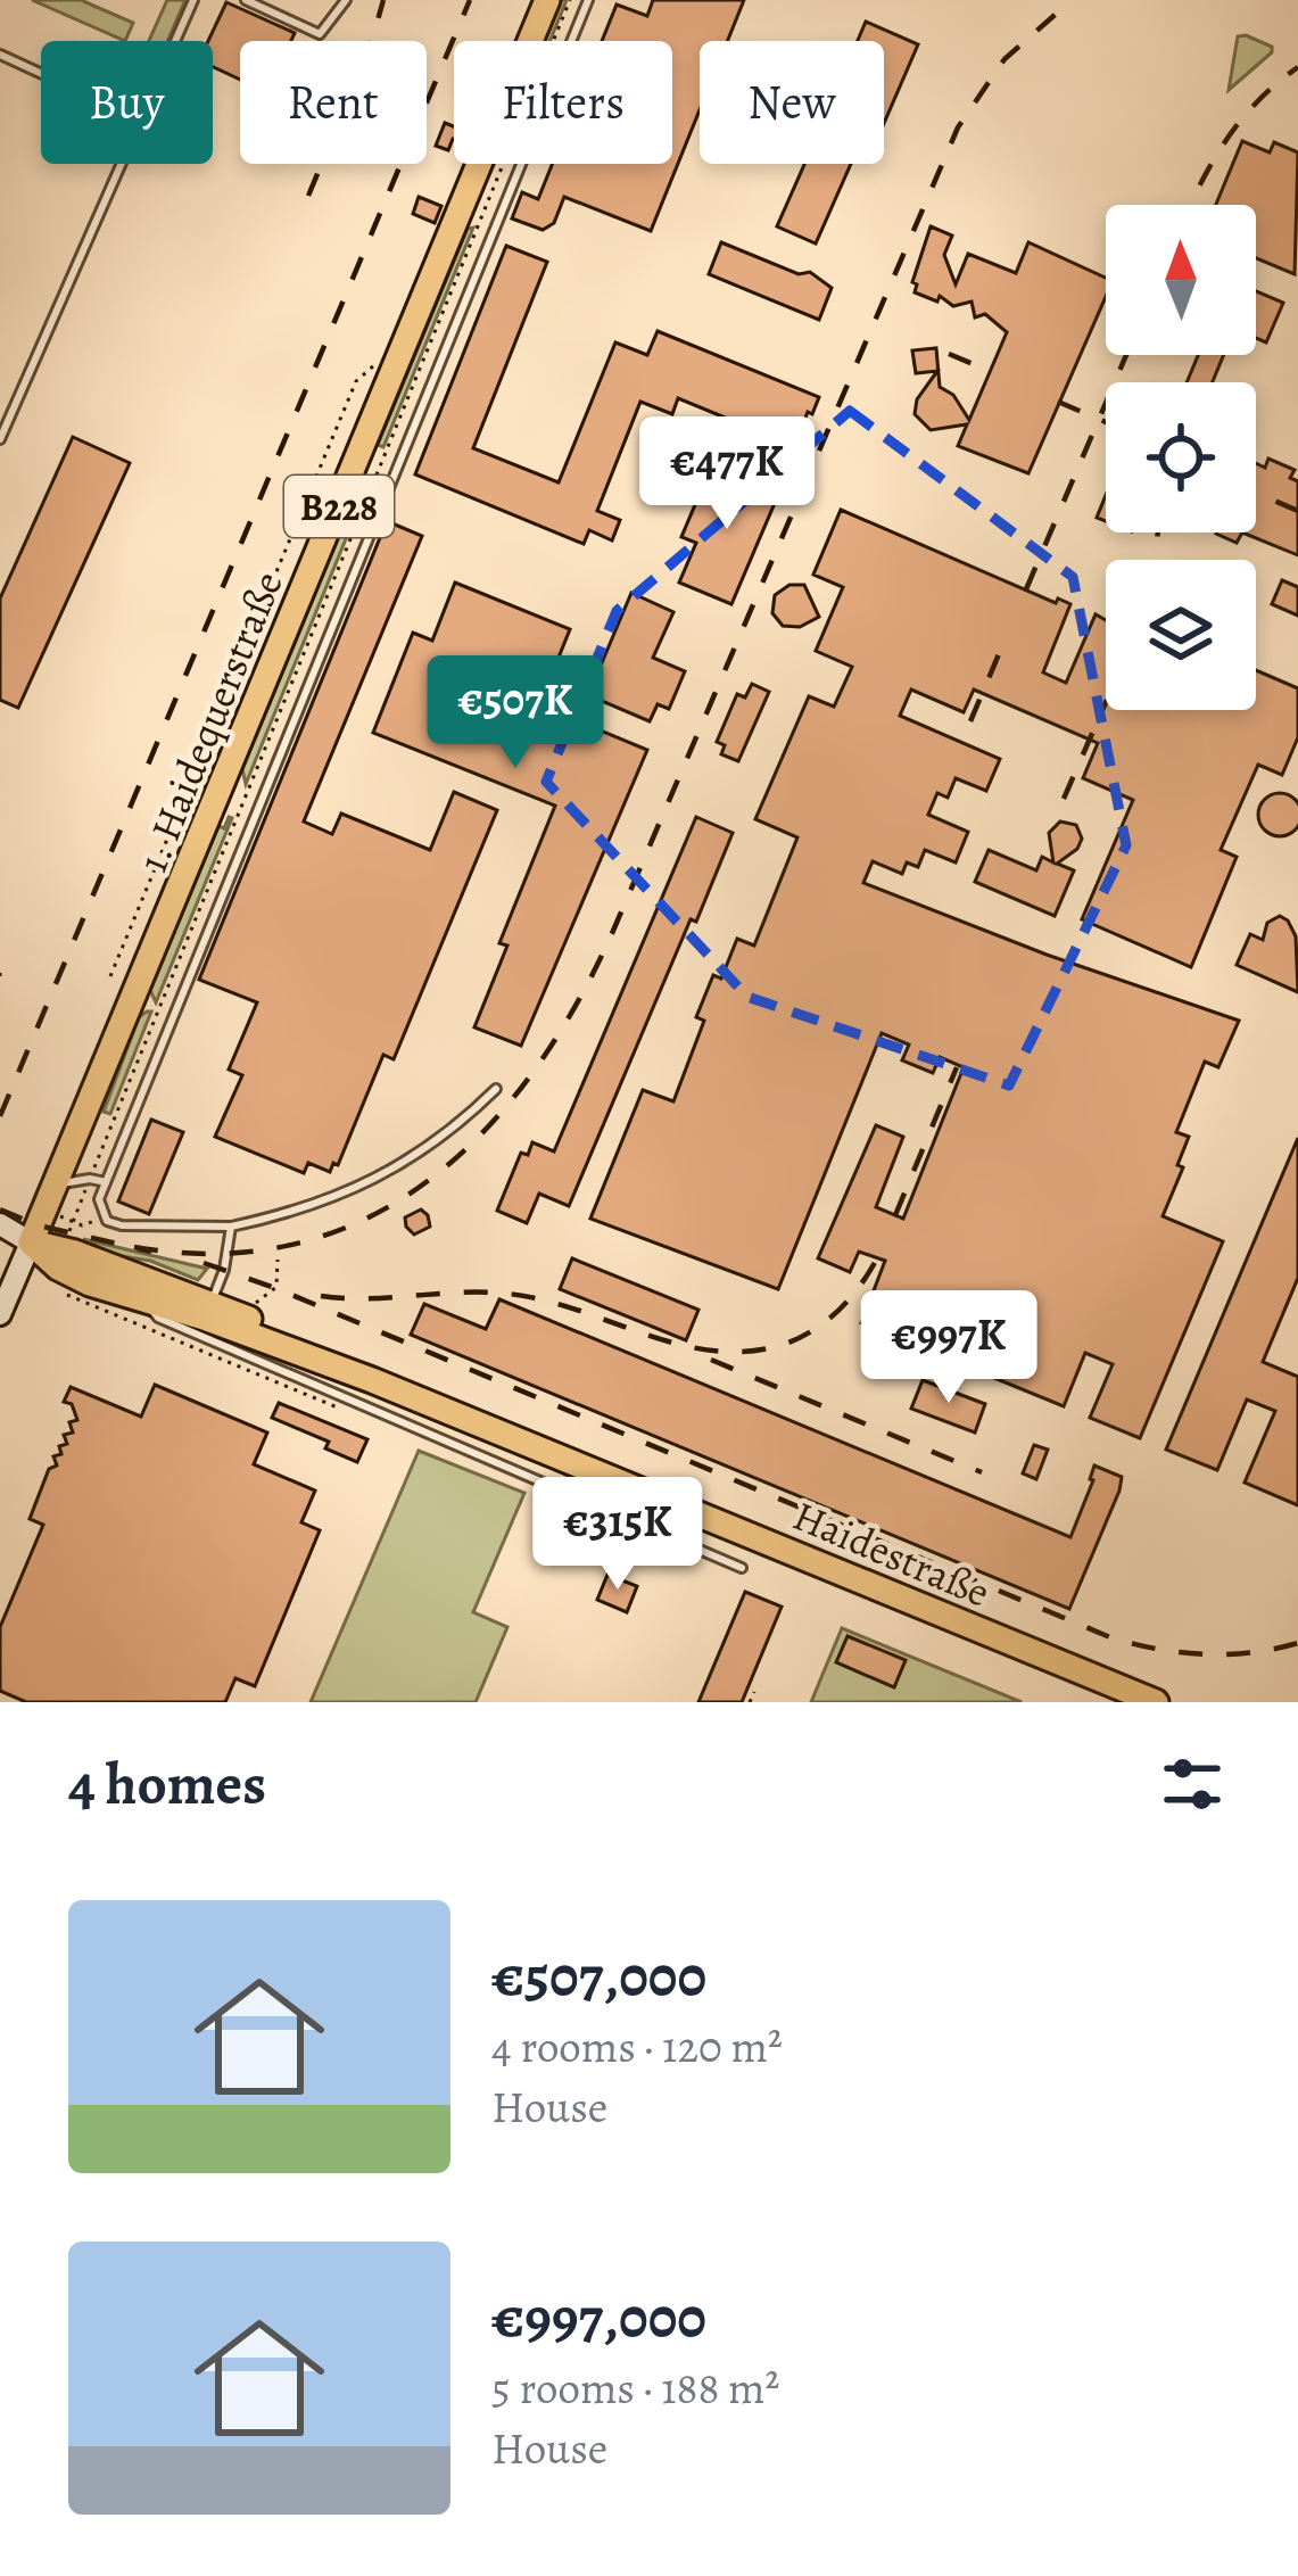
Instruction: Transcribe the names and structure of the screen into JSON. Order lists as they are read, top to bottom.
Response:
{
  "streets": {
    "main road": ["B228", "1. Haidequerstraße", "Haidestraße"]
  },
  "crossings": [
    ["1. Haidequerstraße", "Haidestraße"]
  ],
  "north": "top",
  "page": {
    "chip": [
      "Buy",
      "Rent",
      "Filters",
      "New"
    ],
    "price": [
      "€477K",
      "€507K",
      "€997K",
      "€315K"
    ],
    "heading": "4 homes",
    "list": [
      {
        "name": "€507,000",
        "note": "4 rooms · 120 m² · House"
      },
      {
        "name": "€997,000",
        "note": "5 rooms · 188 m² · House"
      }
    ]
  }
}
